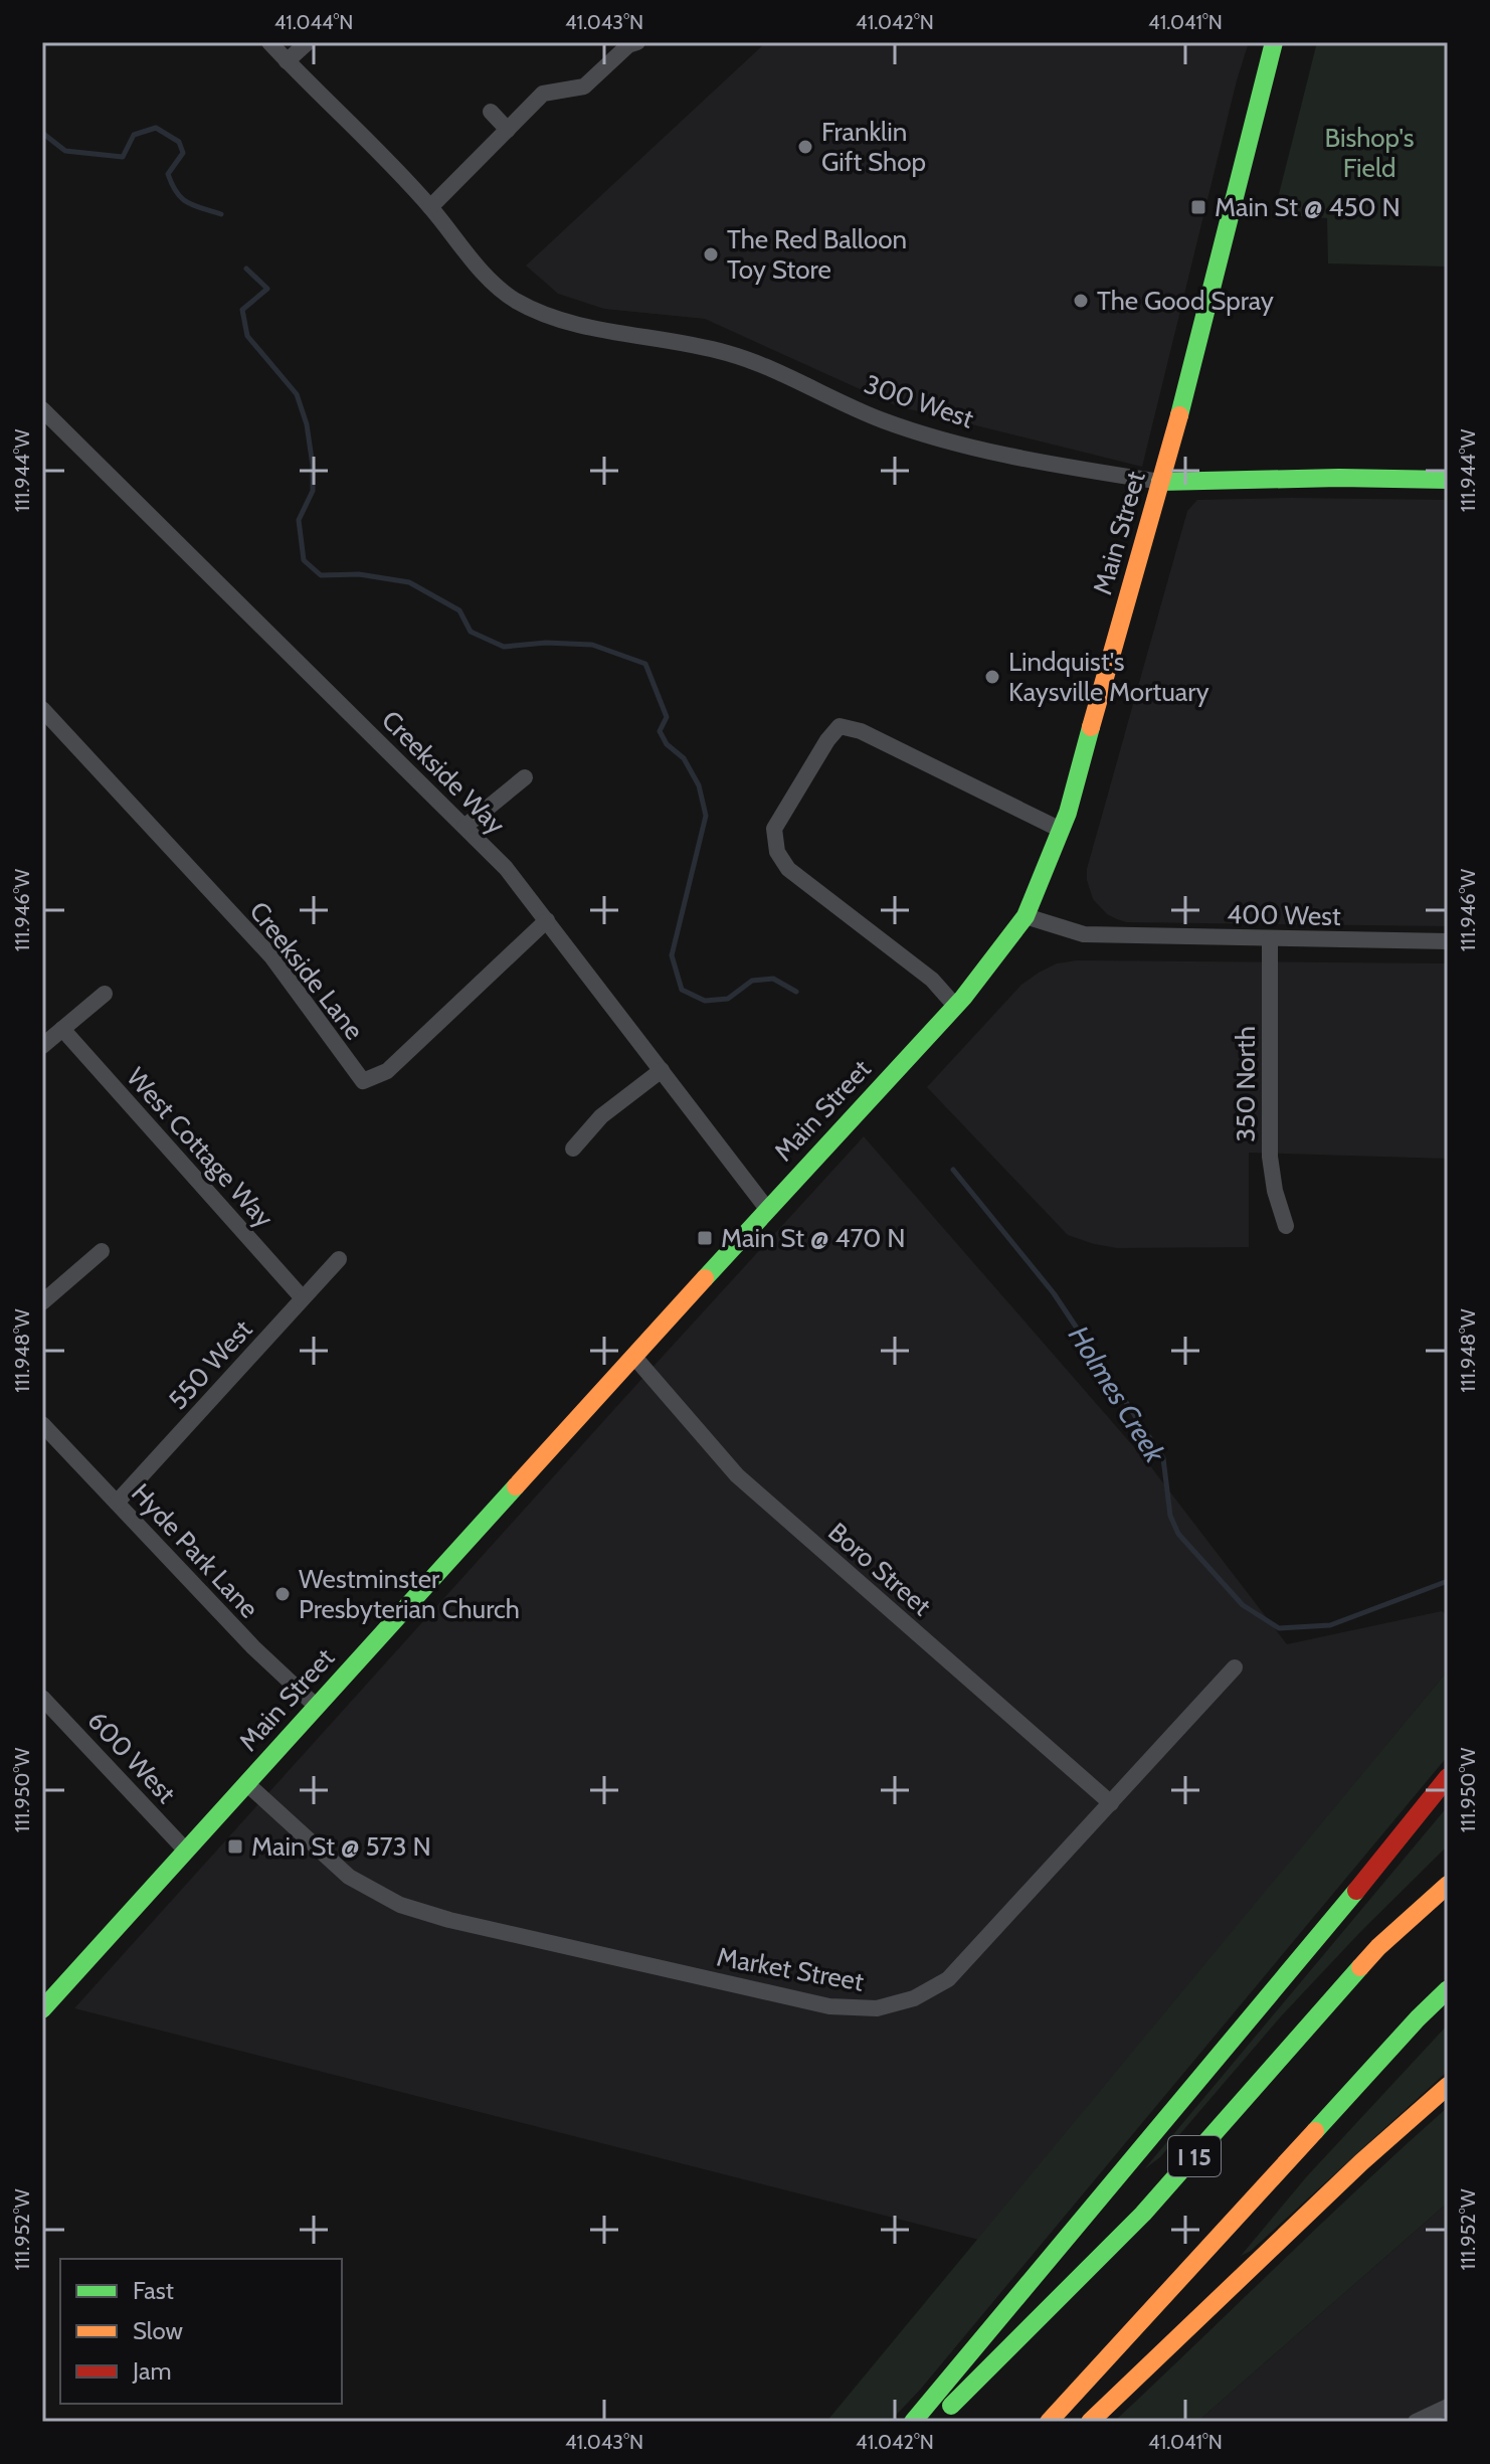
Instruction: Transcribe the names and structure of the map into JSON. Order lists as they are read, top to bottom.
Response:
{
  "streets": {
    "main road": ["300 West", "Main Street", "I 15"],
    "street": [
      "Creekside Way",
      "400 West",
      "Creekside Lane",
      "350 North",
      "West Cottage Way",
      "550 West",
      "Hyde Park Lane",
      "Boro Street",
      "600 West",
      "Market Street"
    ]
  },
  "crossings": [
    ["300 West", "Main Street"],
    ["Main Street", "Creekside Way"],
    ["Main Street", "400 West"],
    ["Main Street", "Hyde Park Lane"],
    ["Main Street", "Boro Street"],
    ["Main Street", "600 West"],
    ["Main Street", "Market Street"],
    ["Creekside Way", "Creekside Lane"],
    ["400 West", "350 North"],
    ["West Cottage Way", "550 West"],
    ["550 West", "Hyde Park Lane"],
    ["Boro Street", "Market Street"]
  ],
  "water": ["Holmes Creek"],
  "parks": ["Bishop's Field"],
  "places": {
    "other": [
      "Franklin Gift Shop",
      "The Red Balloon Toy Store",
      "The Good Spray",
      "Lindquist's Kaysville Mortuary",
      "Westminster Presbyterian Church"
    ],
    "transit": ["Main St @ 450 N", "Main St @ 470 N", "Main St @ 573 N"]
  },
  "legend": ["Fast", "Slow", "Jam"],
  "coordinates": [
    "41.044°N",
    "41.043°N",
    "41.042°N",
    "41.041°N",
    "111.944°W",
    "111.946°W",
    "111.948°W",
    "111.950°W",
    "111.952°W"
  ]
}
